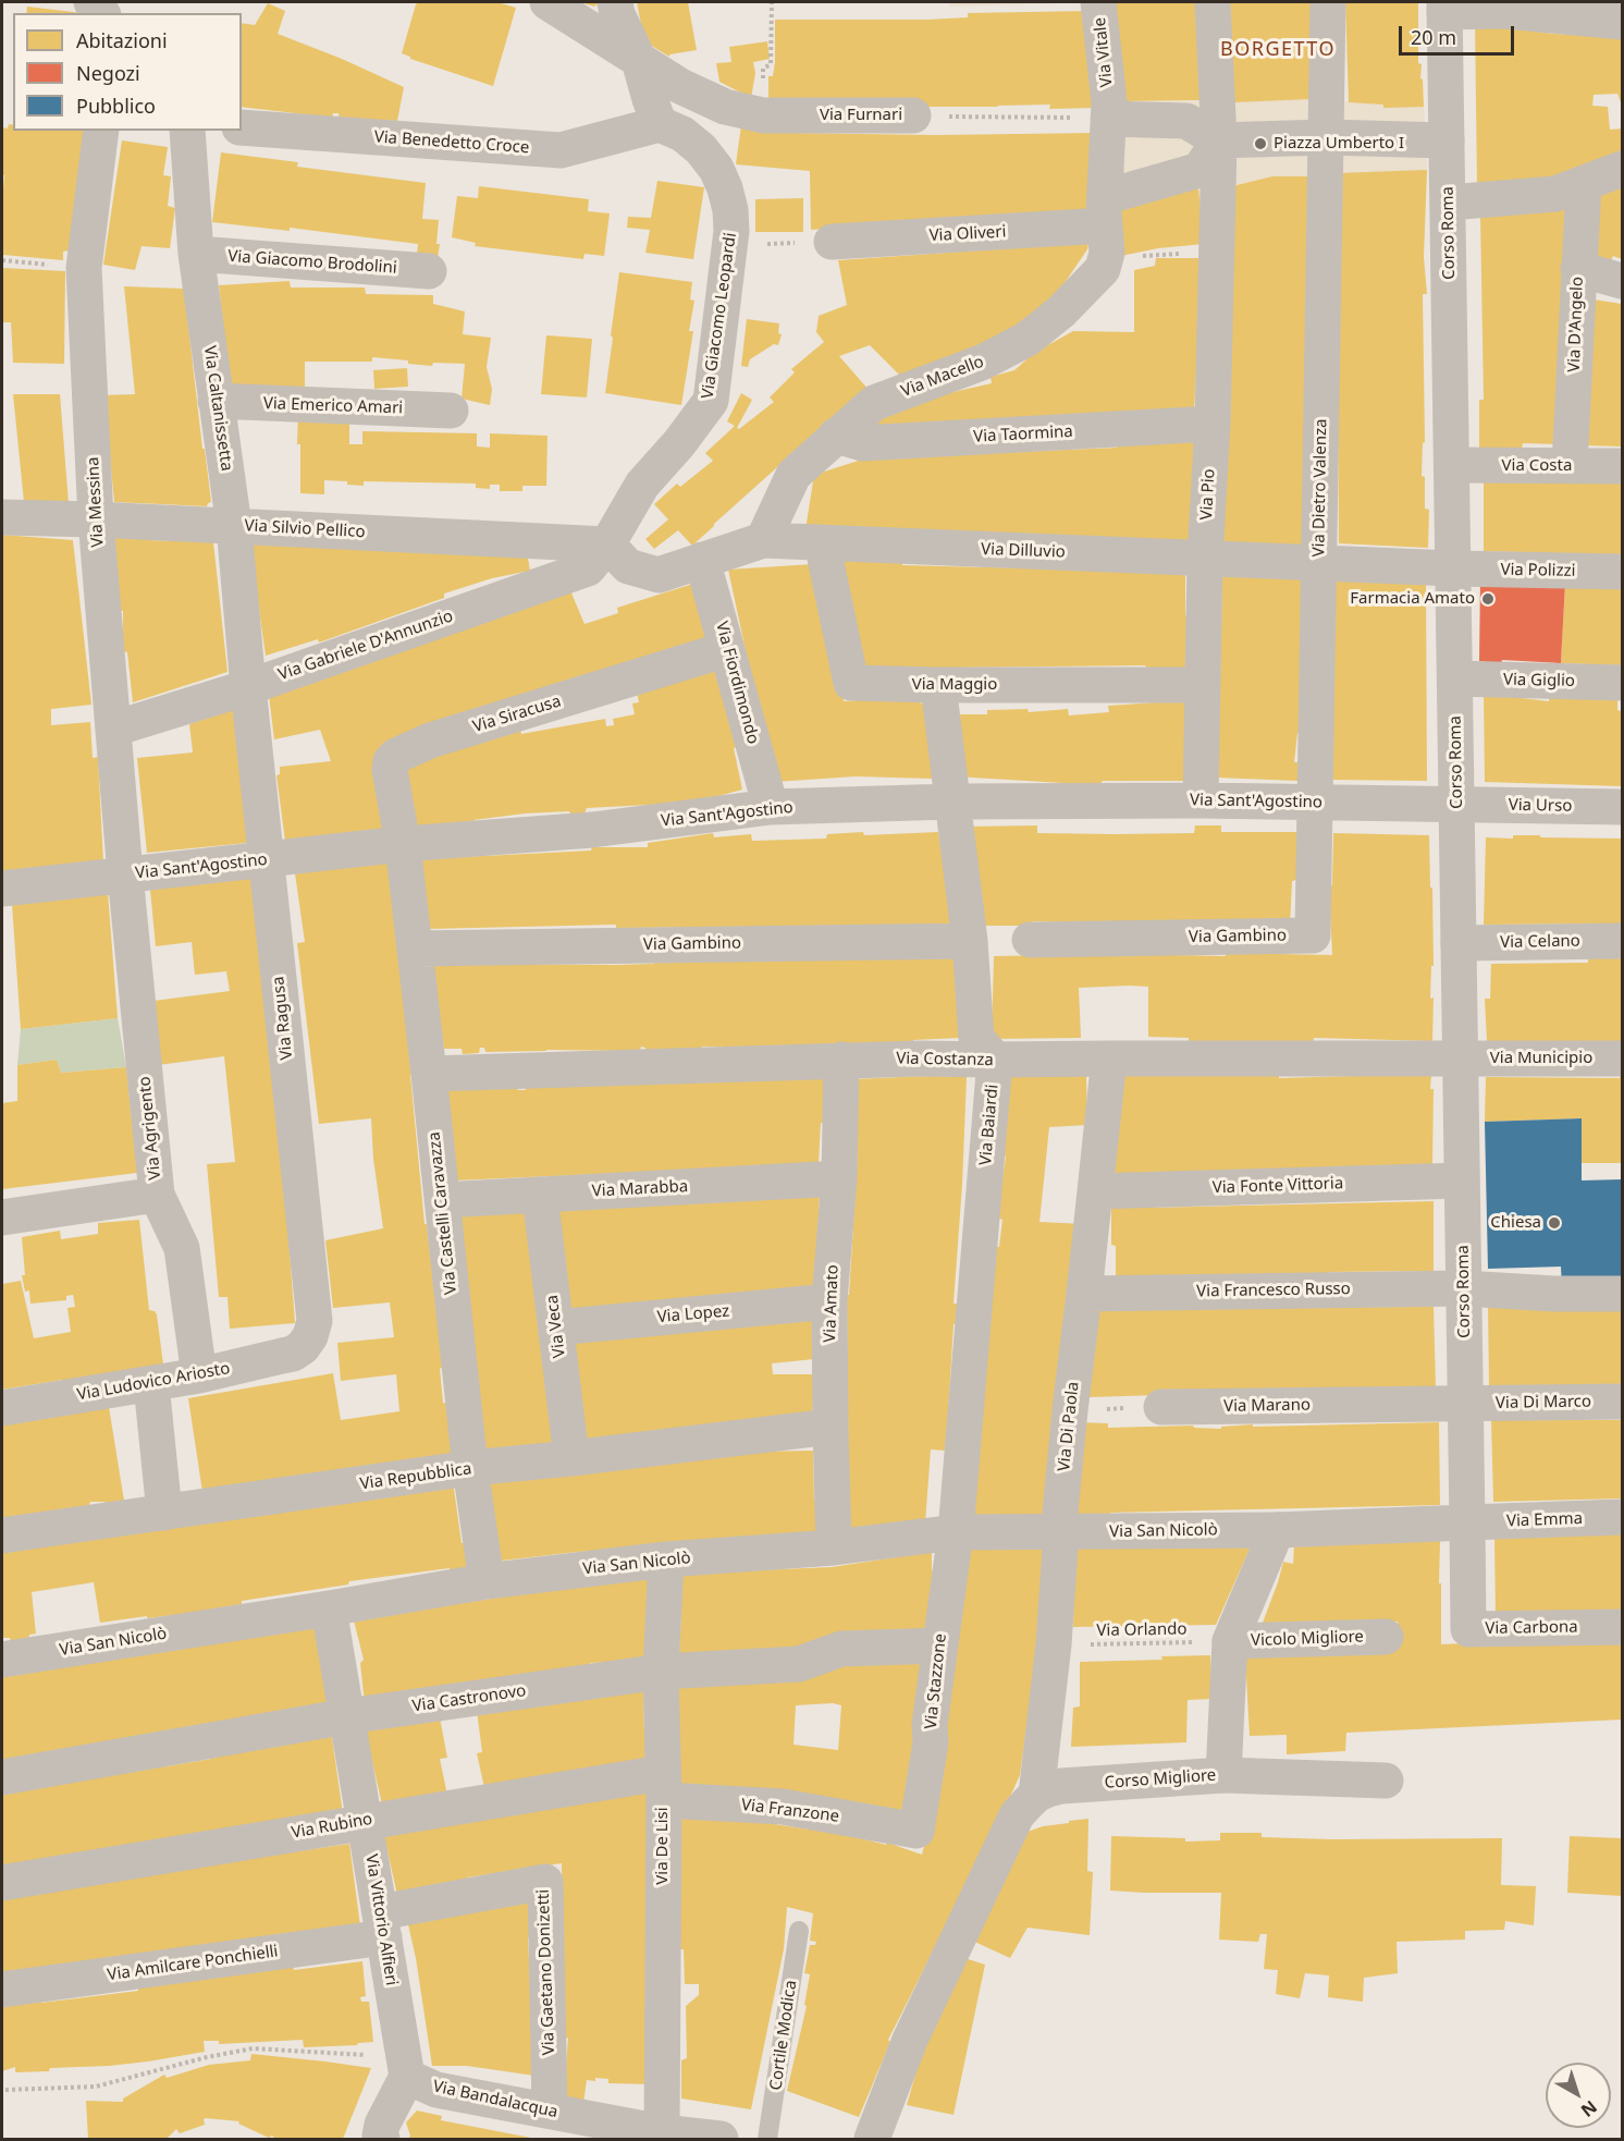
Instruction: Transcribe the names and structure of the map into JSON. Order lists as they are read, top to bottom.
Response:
{
  "streets": {
    "street": [
      "Via Vitale",
      "Via Furnari",
      "Via Benedetto Croce",
      "Corso Roma",
      "Via Oliveri",
      "Via Giacomo Brodolini",
      "Via Giacomo Leopardi",
      "Via D'Angelo",
      "Via Macello",
      "Via Emerico Amari",
      "Via Caltanissetta",
      "Via Taormina",
      "Via Costa",
      "Via Dietro Valenza",
      "Via Pio",
      "Via Messina",
      "Via Silvio Pellico",
      "Via Dilluvio",
      "Via Polizzi",
      "Via Gabriele D'Annunzio",
      "Via Giglio",
      "Via Fiordimondo",
      "Via Maggio",
      "Via Siracusa",
      "Via Sant'Agostino",
      "Via Urso",
      "Via Gambino",
      "Via Celano",
      "Via Ragusa",
      "Via Municipio",
      "Via Costanza",
      "Via Baiardi",
      "Via Agrigento",
      "Via Fonte Vittoria",
      "Via Marabba",
      "Via Castelli Caravazza",
      "Via Francesco Russo",
      "Via Amato",
      "Via Lopez",
      "Via Veca",
      "Via Ludovico Ariosto",
      "Via Di Marco",
      "Via Marano",
      "Via Di Paola",
      "Via Repubblica",
      "Via Emma",
      "Via San Nicolò",
      "Via Carbona",
      "Vicolo Migliore",
      "Via Stazzone",
      "Via Castronovo",
      "Corso Migliore",
      "Via Franzone",
      "Via Rubino",
      "Via De Lisi",
      "Via Vittorio Alfieri",
      "Via Amilcare Ponchielli",
      "Via Gaetano Donizetti",
      "Via Bandalacqua"
    ],
    "lane": ["Cortile Modica"],
    "path": ["Via Orlando"]
  },
  "crossings": [
    ["Via Vitale", "Via Furnari"],
    ["Via Vitale", "Via Oliveri"],
    ["Via Benedetto Croce", "Via Giacomo Leopardi"],
    ["Corso Roma", "Via Costa"],
    ["Corso Roma", "Via Dilluvio"],
    ["Corso Roma", "Via Polizzi"],
    ["Corso Roma", "Via Giglio"],
    ["Corso Roma", "Via Sant'Agostino"],
    ["Corso Roma", "Via Urso"],
    ["Corso Roma", "Via Celano"],
    ["Corso Roma", "Via Municipio"],
    ["Corso Roma", "Via Costanza"],
    ["Corso Roma", "Via Fonte Vittoria"],
    ["Corso Roma", "Via Francesco Russo"],
    ["Corso Roma", "Via Di Marco"],
    ["Corso Roma", "Via Marano"],
    ["Corso Roma", "Via Emma"],
    ["Corso Roma", "Via Carbona"],
    ["Via Oliveri", "Via Pio"],
    ["Via Giacomo Brodolini", "Via Caltanissetta"],
    ["Via Giacomo Leopardi", "Via Silvio Pellico"],
    ["Via Giacomo Leopardi", "Via Dilluvio"],
    ["Via Giacomo Leopardi", "Via Gabriele D'Annunzio"],
    ["Via D'Angelo", "Via Costa"],
    ["Via Macello", "Via Taormina"],
    ["Via Macello", "Via Dilluvio"],
    ["Via Emerico Amari", "Via Caltanissetta"],
    ["Via Caltanissetta", "Via Silvio Pellico"],
    ["Via Caltanissetta", "Via Gabriele D'Annunzio"],
    ["Via Caltanissetta", "Via Ragusa"],
    ["Via Taormina", "Via Pio"],
    ["Via Dietro Valenza", "Via Dilluvio"],
    ["Via Dietro Valenza", "Via Sant'Agostino"],
    ["Via Dietro Valenza", "Via Gambino"],
    ["Via Pio", "Via Dilluvio"],
    ["Via Pio", "Via Maggio"],
    ["Via Pio", "Via Sant'Agostino"],
    ["Via Messina", "Via Silvio Pellico"],
    ["Via Messina", "Via Gabriele D'Annunzio"],
    ["Via Messina", "Via Sant'Agostino"],
    ["Via Messina", "Via Agrigento"],
    ["Via Silvio Pellico", "Via Dilluvio"],
    ["Via Silvio Pellico", "Via Gabriele D'Annunzio"],
    ["Via Dilluvio", "Via Polizzi"],
    ["Via Dilluvio", "Via Gabriele D'Annunzio"],
    ["Via Dilluvio", "Via Fiordimondo"],
    ["Via Dilluvio", "Via Maggio"],
    ["Via Gabriele D'Annunzio", "Via Ragusa"],
    ["Via Fiordimondo", "Via Siracusa"],
    ["Via Fiordimondo", "Via Sant'Agostino"],
    ["Via Siracusa", "Via Sant'Agostino"],
    ["Via Siracusa", "Via Castelli Caravazza"],
    ["Via Sant'Agostino", "Via Urso"],
    ["Via Sant'Agostino", "Via Gambino"],
    ["Via Sant'Agostino", "Via Ragusa"],
    ["Via Sant'Agostino", "Via Agrigento"],
    ["Via Sant'Agostino", "Via Castelli Caravazza"],
    ["Via Gambino", "Via Castelli Caravazza"],
    ["Via Ragusa", "Via Ludovico Ariosto"],
    ["Via Municipio", "Via Costanza"],
    ["Via Costanza", "Via Baiardi"],
    ["Via Costanza", "Via Castelli Caravazza"],
    ["Via Costanza", "Via Amato"],
    ["Via Costanza", "Via Di Paola"],
    ["Via Baiardi", "Via San Nicolò"],
    ["Via Baiardi", "Via Stazzone"],
    ["Via Agrigento", "Via Ludovico Ariosto"],
    ["Via Fonte Vittoria", "Via Di Paola"],
    ["Via Marabba", "Via Castelli Caravazza"],
    ["Via Marabba", "Via Amato"],
    ["Via Marabba", "Via Veca"],
    ["Via Castelli Caravazza", "Via Repubblica"],
    ["Via Castelli Caravazza", "Via San Nicolò"],
    ["Via Francesco Russo", "Via Di Paola"],
    ["Via Amato", "Via Lopez"],
    ["Via Amato", "Via Repubblica"],
    ["Via Amato", "Via San Nicolò"],
    ["Via Lopez", "Via Veca"],
    ["Via Veca", "Via Repubblica"],
    ["Via Di Marco", "Via Marano"],
    ["Via Di Paola", "Via San Nicolò"],
    ["Via Di Paola", "Via Orlando"],
    ["Via Di Paola", "Corso Migliore"],
    ["Via Emma", "Via Carbona"],
    ["Via San Nicolò", "Via Stazzone"],
    ["Via San Nicolò", "Corso Migliore"],
    ["Via San Nicolò", "Via De Lisi"],
    ["Via San Nicolò", "Via Vittorio Alfieri"],
    ["Via Orlando", "Vicolo Migliore"],
    ["Via Orlando", "Corso Migliore"],
    ["Vicolo Migliore", "Corso Migliore"],
    ["Via Stazzone", "Via Castronovo"],
    ["Via Stazzone", "Via Franzone"],
    ["Via Castronovo", "Via De Lisi"],
    ["Via Castronovo", "Via Vittorio Alfieri"],
    ["Via Franzone", "Via Rubino"],
    ["Via Franzone", "Via De Lisi"],
    ["Via Rubino", "Via De Lisi"],
    ["Via Rubino", "Via Vittorio Alfieri"],
    ["Via De Lisi", "Via Bandalacqua"],
    ["Via Vittorio Alfieri", "Via Amilcare Ponchielli"],
    ["Via Vittorio Alfieri", "Via Gaetano Donizetti"],
    ["Via Vittorio Alfieri", "Via Bandalacqua"],
    ["Via Amilcare Ponchielli", "Via Gaetano Donizetti"],
    ["Via Gaetano Donizetti", "Via Bandalacqua"]
  ],
  "districts": ["BORGETTO"],
  "places": ["Piazza Umberto I", "Farmacia Amato", "Chiesa"],
  "legend": ["Abitazioni", "Negozi", "Pubblico"],
  "scale_bar": "20 m",
  "north": "bottom right"
}
